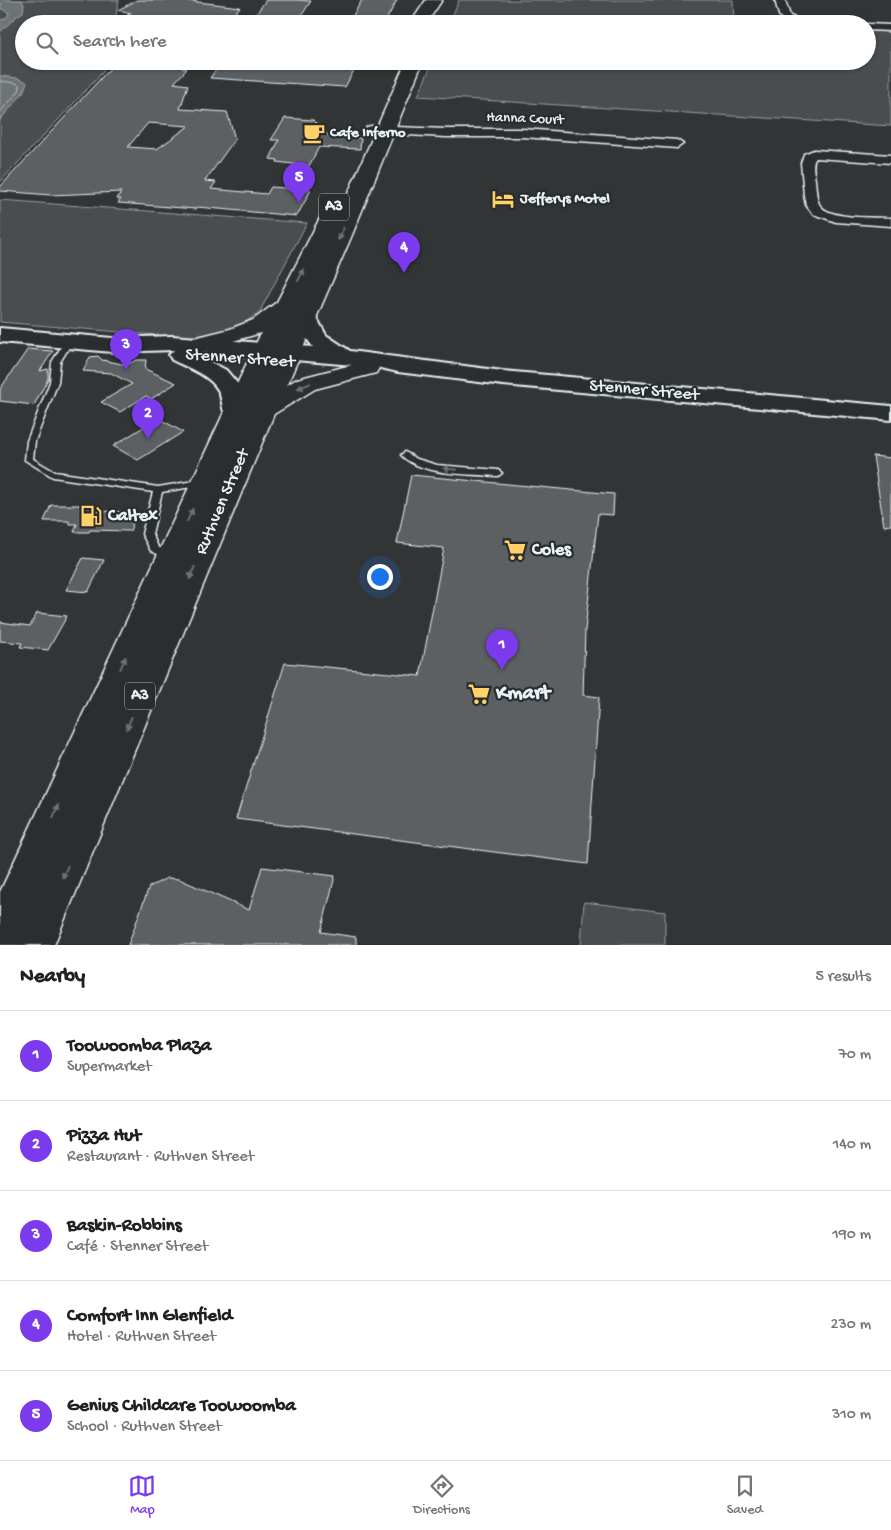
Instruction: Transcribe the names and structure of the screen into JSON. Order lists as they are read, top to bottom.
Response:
{
  "streets": {
    "highway": ["A3", "Ruthven Street"],
    "main road": ["Stenner Street"],
    "street": ["Hanna Court"]
  },
  "crossings": [
    ["Hanna Court", "Ruthven Street"],
    ["Stenner Street", "Ruthven Street"]
  ],
  "places": {
    "cafe": ["Cafe Inferno"],
    "hotel": ["Jefferys Motel"],
    "fuel station": ["Caltex"],
    "supermarket": ["Coles", "Kmart"]
  },
  "page": {
    "search": "Search here",
    "pins": [
      "5",
      "4",
      "3",
      "2",
      "1"
    ],
    "heading": ["Nearby", "5 results"],
    "list": [
      {
        "mark": "1",
        "name": "Toowoomba Plaza",
        "note": "Supermarket",
        "value": "70 m"
      },
      {
        "mark": "2",
        "name": "Pizza Hut",
        "note": "Restaurant · Ruthven Street",
        "value": "140 m"
      },
      {
        "mark": "3",
        "name": "Baskin-Robbins",
        "note": "Café · Stenner Street",
        "value": "190 m"
      },
      {
        "mark": "4",
        "name": "Comfort Inn Glenfield",
        "note": "Hotel · Ruthven Street",
        "value": "230 m"
      },
      {
        "mark": "5",
        "name": "Genius Childcare Toowoomba",
        "note": "School · Ruthven Street",
        "value": "310 m"
      }
    ],
    "nav": ["Map", "Directions", "Saved"]
  }
}
